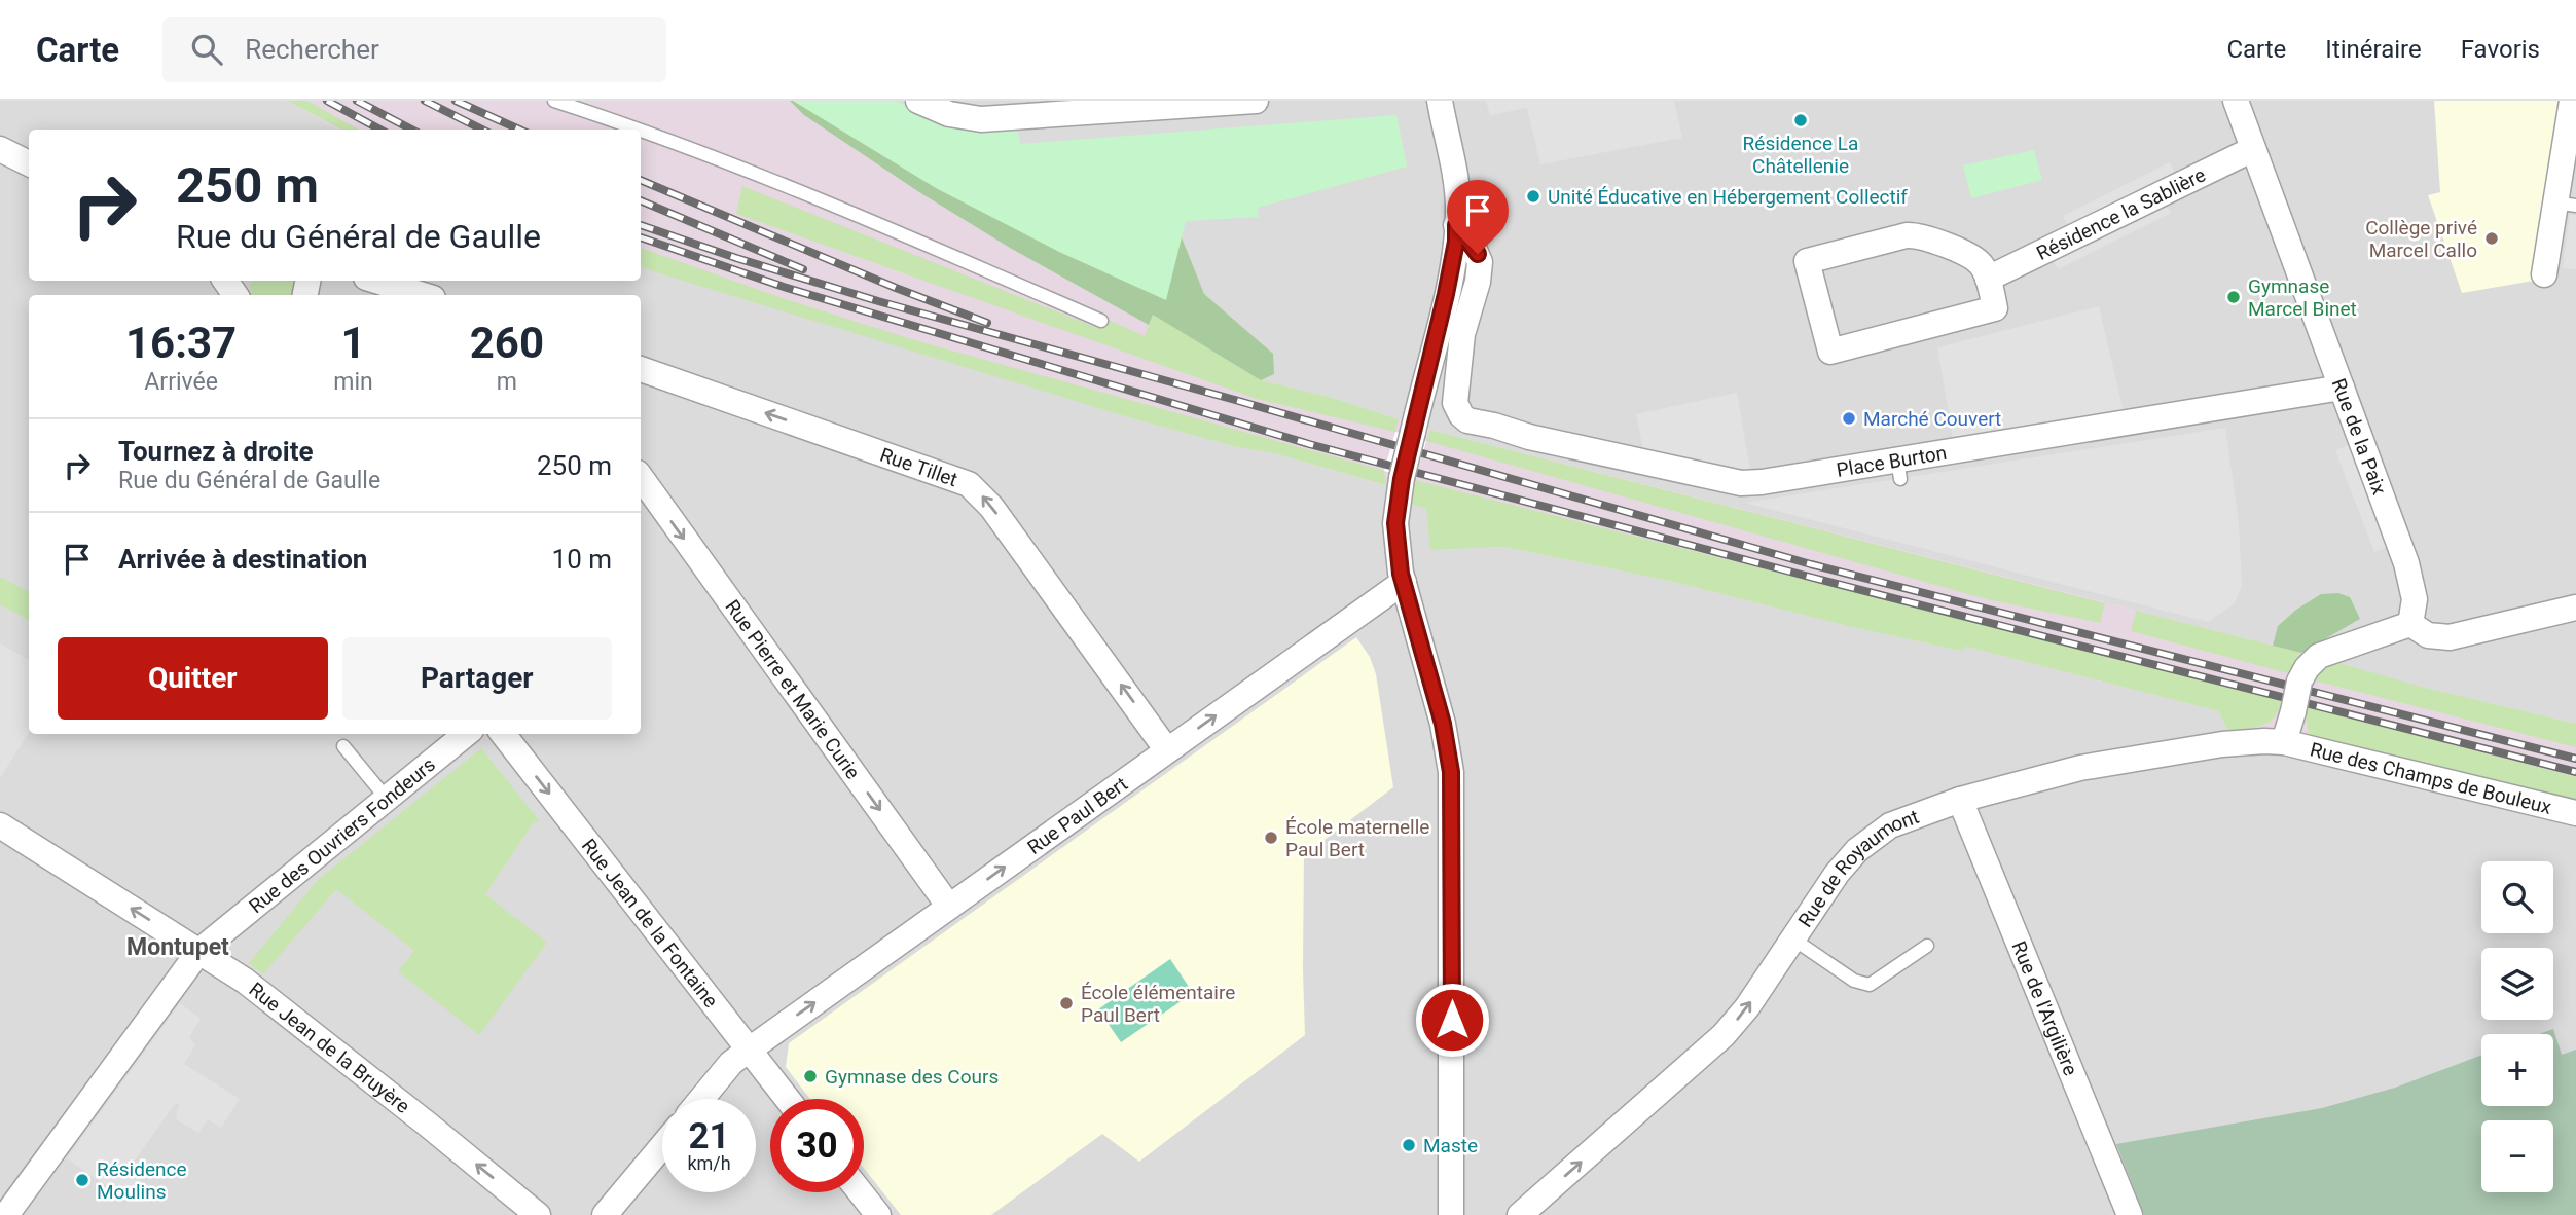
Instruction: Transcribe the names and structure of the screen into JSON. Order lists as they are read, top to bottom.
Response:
{
  "streets": {
    "street": [
      "Résidence la Sablière",
      "Rue de la Paix",
      "Place Burton",
      "Rue Tillet",
      "Rue Pierre et Marie Curie",
      "Rue des Champs de Bouleux",
      "Rue Paul Bert",
      "Rue des Ouvriers Fondeurs",
      "Rue de Royaumont",
      "Rue Jean de la Fontaine",
      "Rue de l'Argilière",
      "Rue Jean de la Bruyère"
    ]
  },
  "crossings": [
    ["Résidence la Sablière", "Rue de la Paix"],
    ["Rue de la Paix", "Place Burton"],
    ["Rue Tillet", "Rue Paul Bert"],
    ["Rue Pierre et Marie Curie", "Rue Paul Bert"],
    ["Rue des Champs de Bouleux", "Rue de Royaumont"],
    ["Rue Paul Bert", "Rue Jean de la Fontaine"],
    ["Rue des Ouvriers Fondeurs", "Rue Jean de la Bruyère"],
    ["Rue de Royaumont", "Rue de l'Argilière"]
  ],
  "one_way": [
    "Rue Tillet",
    "Rue Pierre et Marie Curie",
    "Rue Paul Bert",
    "Rue de Royaumont",
    "Rue Jean de la Fontaine",
    "Rue Jean de la Bruyère"
  ],
  "districts": ["Montupet"],
  "places": [
    "Résidence La Châtellenie",
    "Unité Éducative en Hébergement Collectif",
    "Collège privé Marcel Callo",
    "Gymnase Marcel Binet",
    "Marché Couvert",
    "École maternelle Paul Bert",
    "École élémentaire Paul Bert",
    "Gymnase des Cours",
    "Maste",
    "Résidence Moulins"
  ],
  "page": {
    "header": "Carte",
    "search": "Rechercher",
    "nav": ["Carte", "Itinéraire", "Favoris"],
    "turn": ["250 m", "Rue du Général de Gaulle"],
    "eta": [
      "16:37",
      "Arrivée",
      "1",
      "min",
      "260",
      "m"
    ],
    "list": [
      {
        "name": "Tournez à droite",
        "note": "Rue du Général de Gaulle",
        "value": "250 m"
      },
      {
        "name": "Arrivée à destination",
        "value": "10 m"
      }
    ],
    "buttons": ["Quitter", "Partager"],
    "map_buttons": ["+", "−"],
    "speed": "21 km/h",
    "limit": "30"
  }
}
